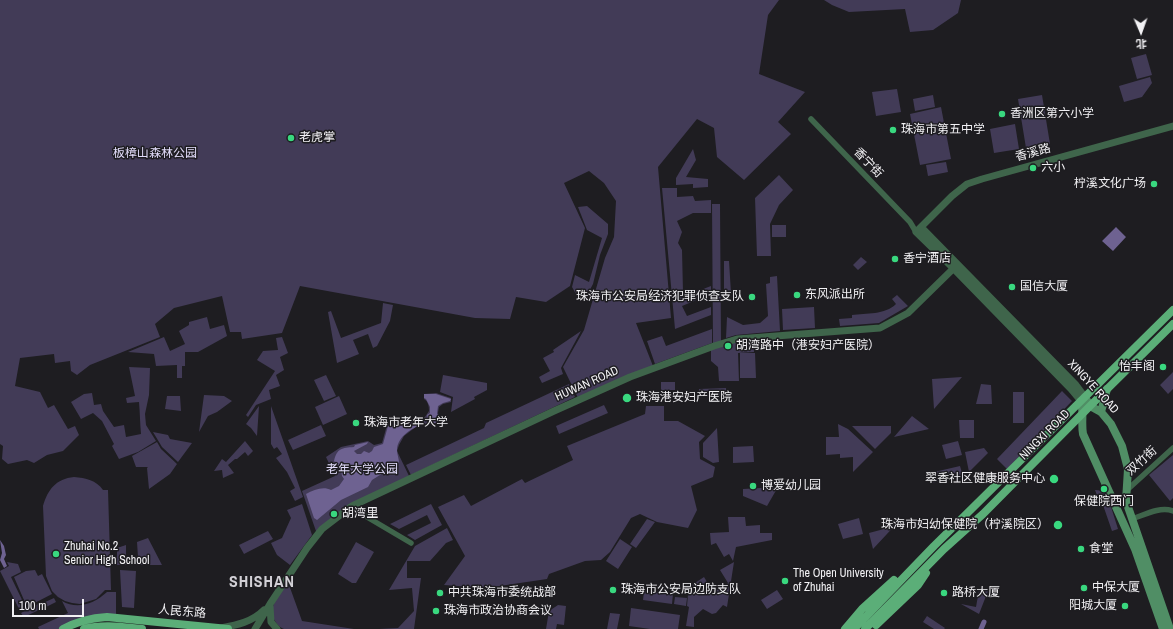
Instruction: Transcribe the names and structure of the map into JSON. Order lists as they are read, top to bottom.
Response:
{
  "streets": {
    "main road": ["XINGYE ROAD", "NINGXI ROAD", "人民东路"],
    "street": [
      "香溪路",
      "香宁街",
      "HUWAN ROAD",
      "双竹街"
    ]
  },
  "crossings": [
    ["香溪路", "香宁街"],
    ["香宁街", "HUWAN ROAD"],
    ["香宁街", "XINGYE ROAD"],
    ["HUWAN ROAD", "XINGYE ROAD"],
    ["XINGYE ROAD", "NINGXI ROAD"],
    ["XINGYE ROAD", "双竹街"]
  ],
  "districts": ["SHISHAN"],
  "parks": ["板樟山森林公园", "老年大学公园"],
  "places": [
    "香洲区第六小学",
    "珠海市第五中学",
    "老虎掌",
    "六小",
    "柠溪文化广场",
    "香宁酒店",
    "国信大厦",
    "东风派出所",
    "珠海市公安局经济犯罪侦查支队",
    "胡湾路中（港安妇产医院）",
    "怡丰阁",
    "珠海港安妇产医院",
    "珠海市老年大学",
    "翠香社区健康服务中心",
    "博爱幼儿园",
    "保健院西门",
    "胡湾里",
    "珠海市妇幼保健院（柠溪院区）",
    "食堂",
    "Zhuhai No.2 Senior High School",
    "The Open University of Zhuhai",
    "中保大厦",
    "珠海市公安局边防支队",
    "中共珠海市委统战部",
    "路桥大厦",
    "阳城大厦",
    "珠海市政治协商会议"
  ],
  "scale_bar": "100 m",
  "north": "bottom"
}
